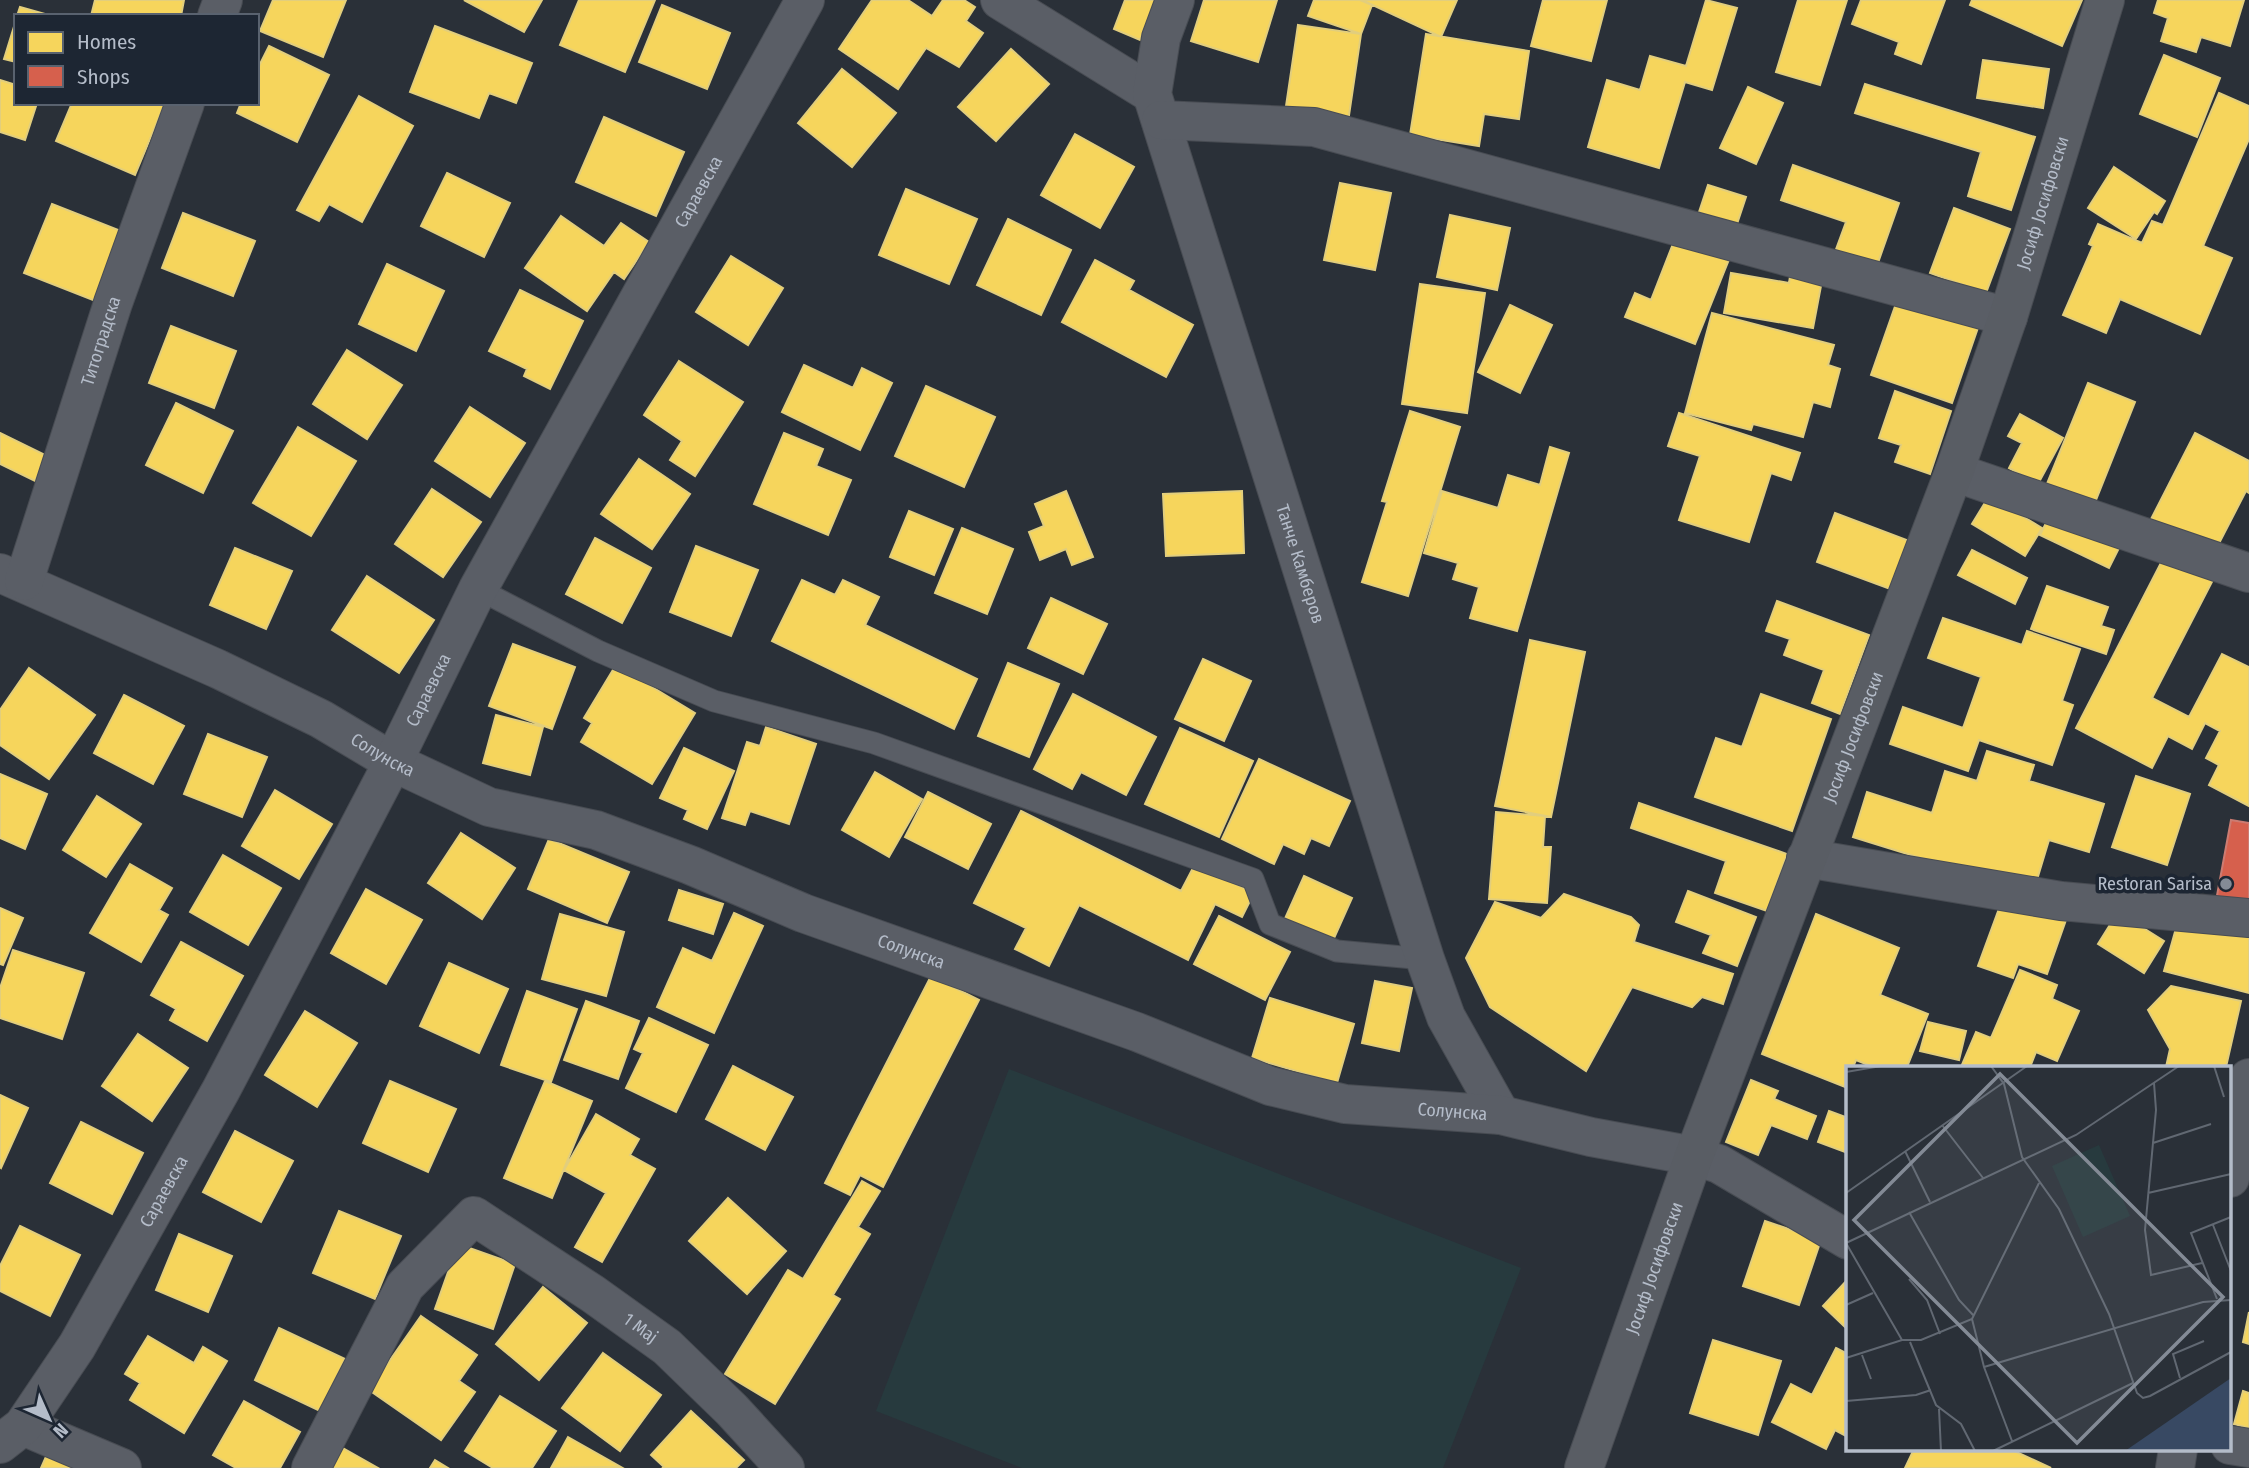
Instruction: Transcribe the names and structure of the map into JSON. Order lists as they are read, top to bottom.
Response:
{
  "streets": {
    "main road": ["Јосиф Јосифовски"],
    "street": [
      "Сараевска",
      "Титоградска",
      "Танче Камберов",
      "Солунска",
      "1 Мај"
    ]
  },
  "crossings": [
    ["Сараевска", "Солунска"],
    ["Јосиф Јосифовски", "Солунска"],
    ["Титоградска", "Солунска"],
    ["Танче Камберов", "Солунска"]
  ],
  "places": ["Restoran Sarisa"],
  "legend": ["Homes", "Shops"],
  "north": "bottom right"
}
